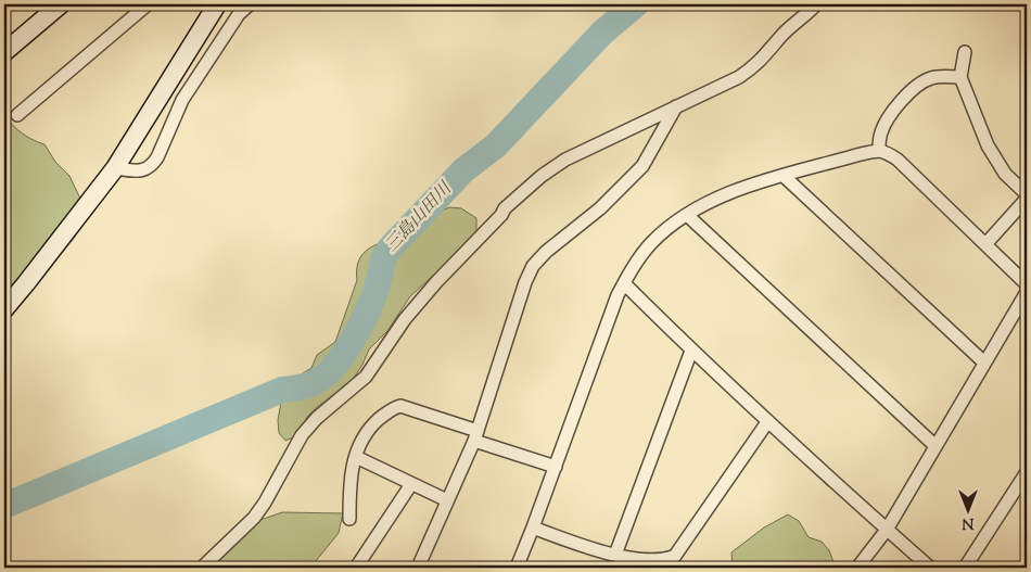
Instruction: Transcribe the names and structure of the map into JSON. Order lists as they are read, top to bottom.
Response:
{
  "water": ["三島山田川"],
  "north": "bottom"
}
